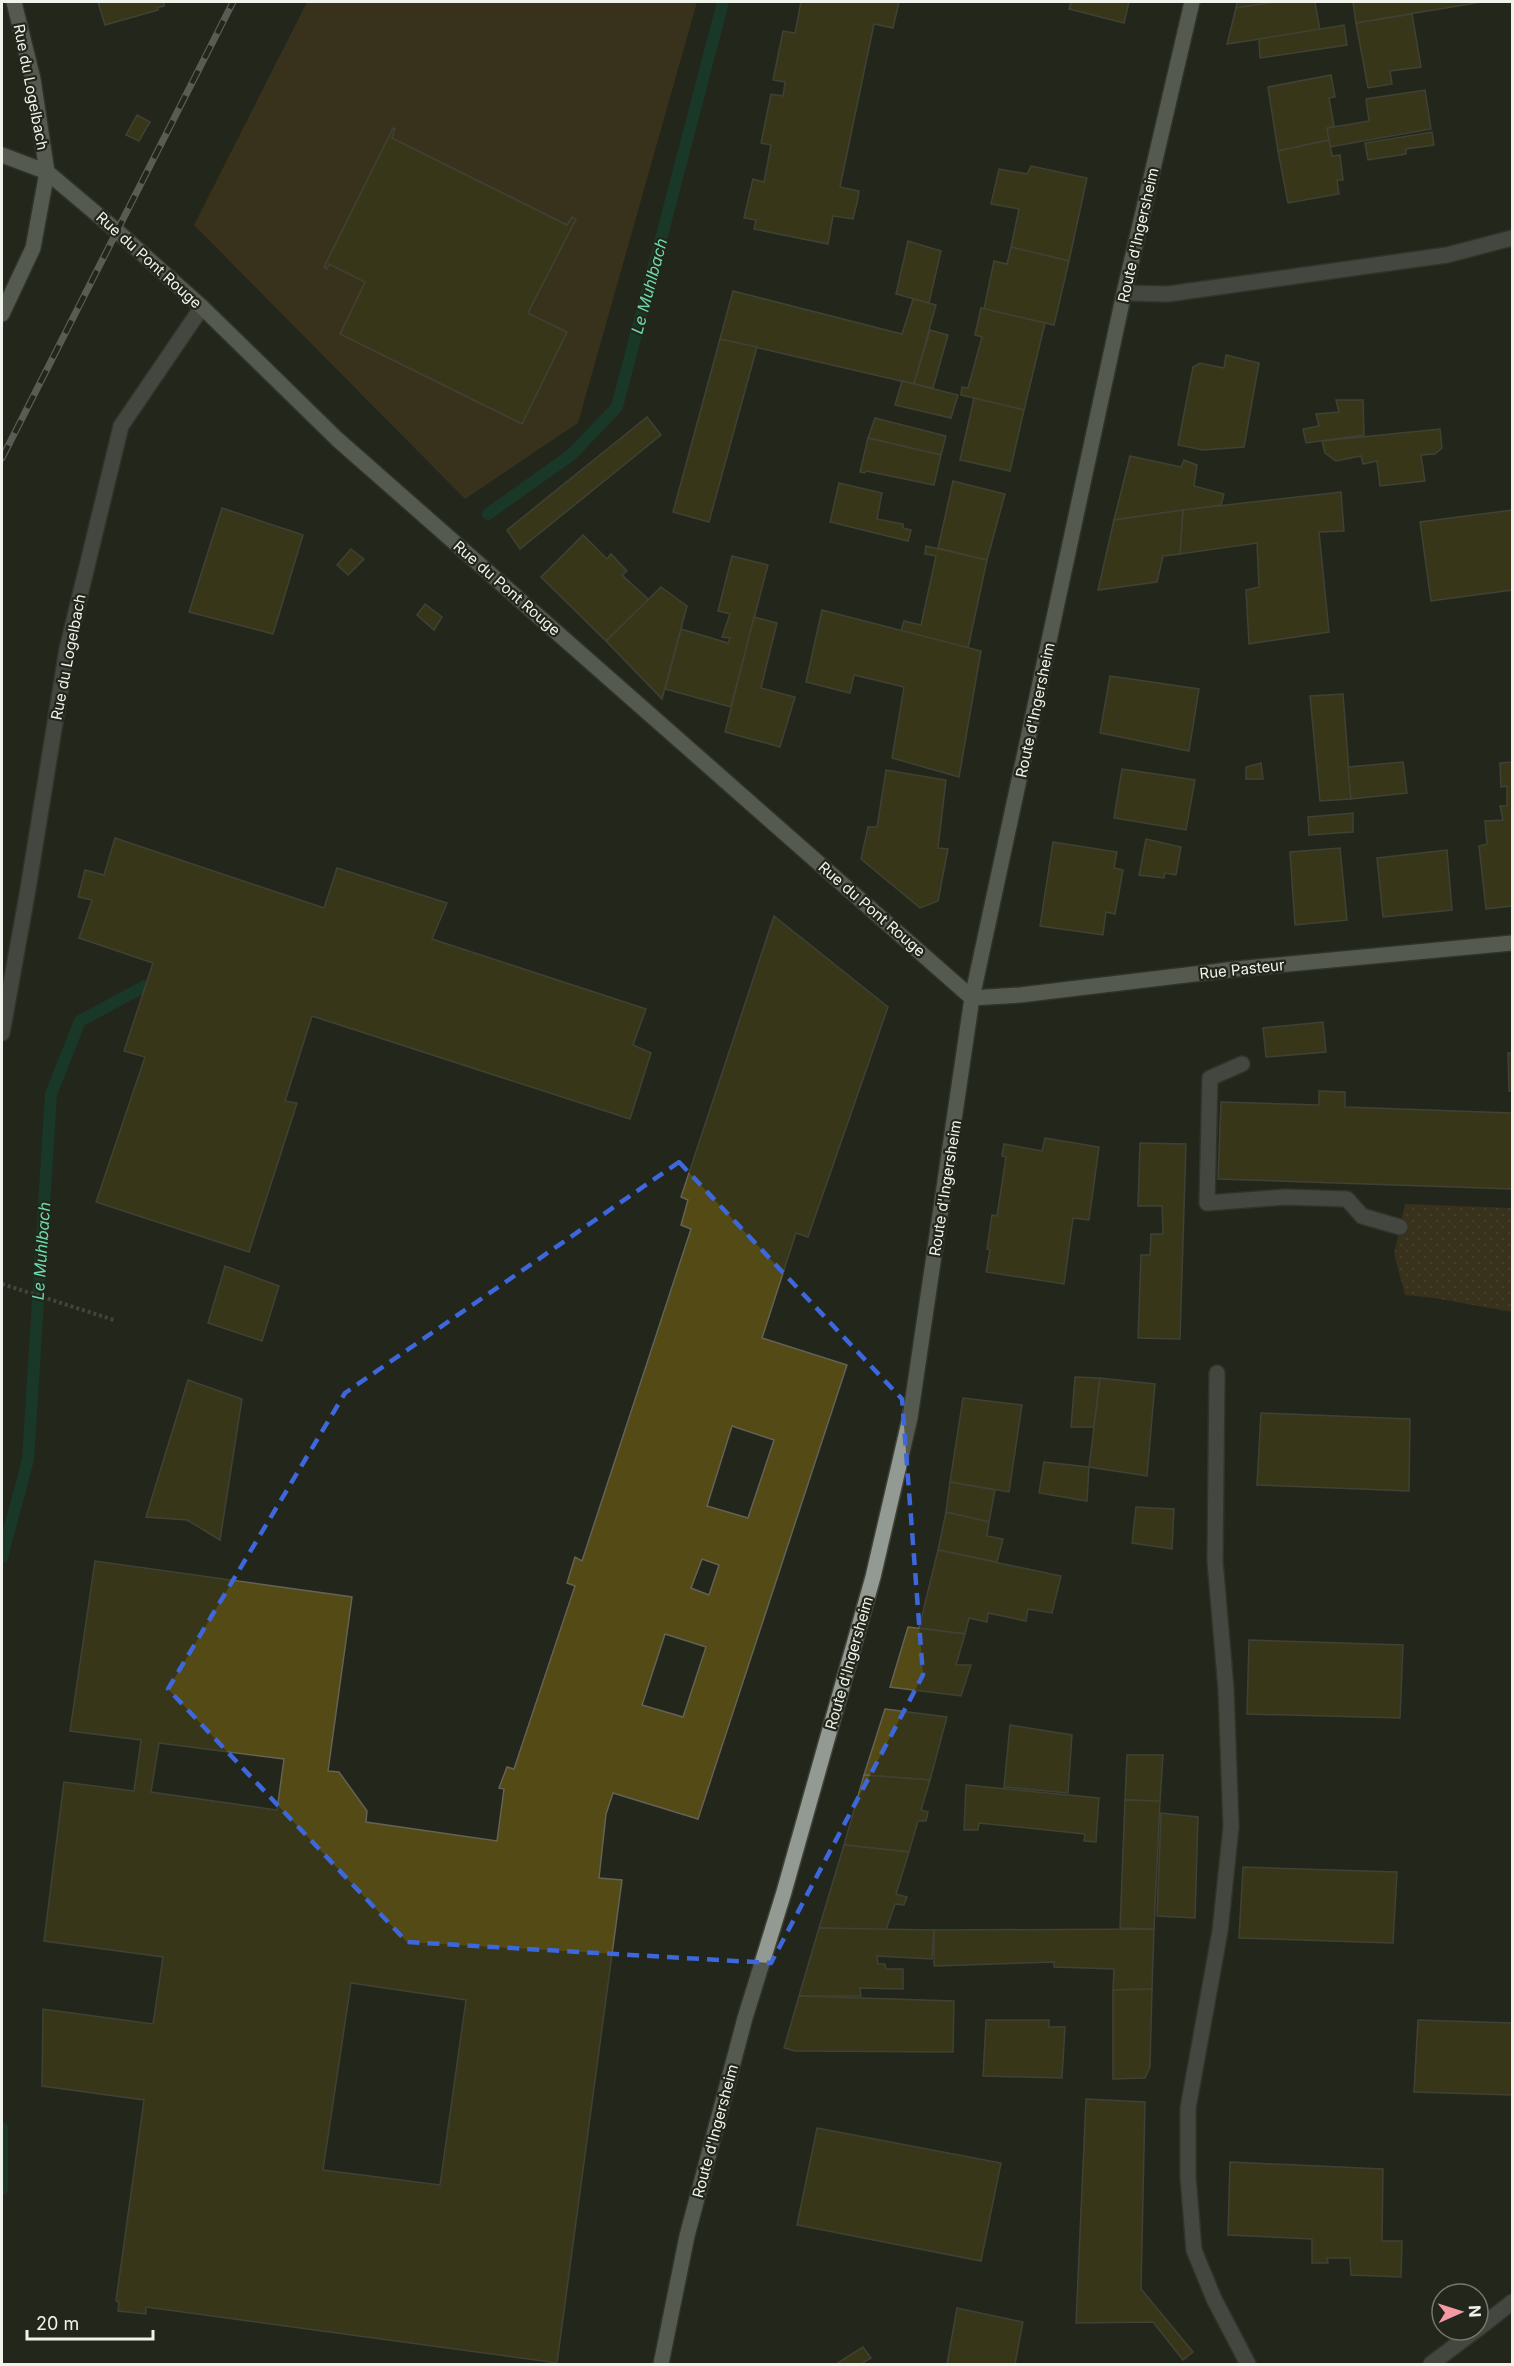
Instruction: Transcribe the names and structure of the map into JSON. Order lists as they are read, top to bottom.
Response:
{
  "streets": {
    "main road": [
      "Rue du Logelbach",
      "Route d'Ingersheim",
      "Rue du Pont Rouge",
      "Rue Pasteur"
    ]
  },
  "crossings": [
    ["Rue du Logelbach", "Rue du Pont Rouge"],
    ["Route d'Ingersheim", "Rue du Pont Rouge"],
    ["Route d'Ingersheim", "Rue Pasteur"],
    ["Rue du Pont Rouge", "Rue Pasteur"]
  ],
  "water": ["Le Muhlbach"],
  "scale_bar": "20 m",
  "north": "right"
}
